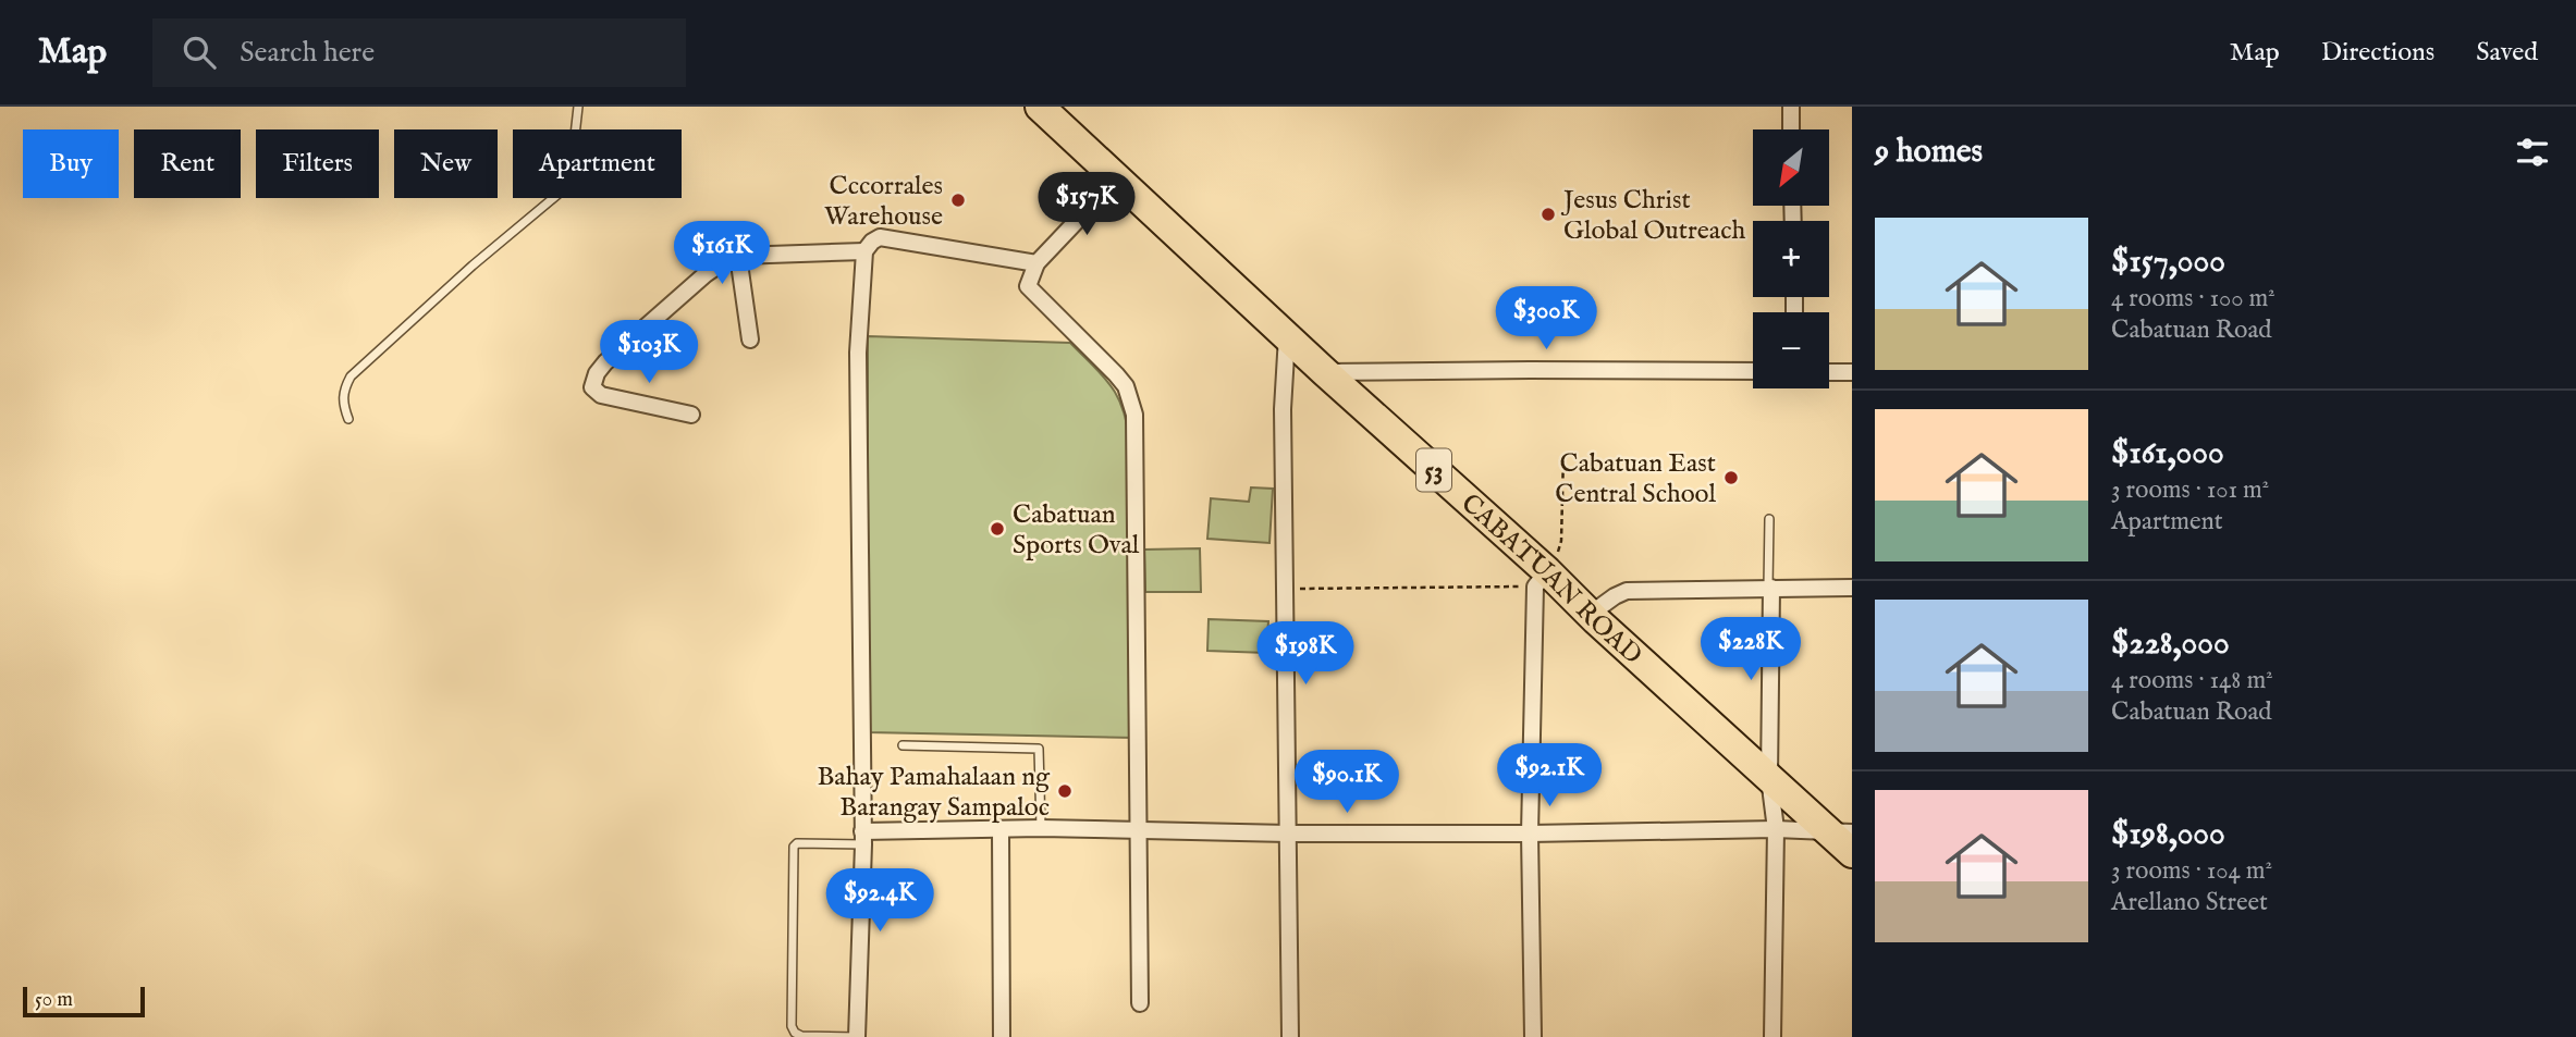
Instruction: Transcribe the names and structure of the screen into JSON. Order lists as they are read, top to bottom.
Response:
{
  "streets": {
    "highway": ["53", "CABATUAN ROAD"]
  },
  "crossings": [
    ["53", "CABATUAN ROAD"]
  ],
  "places": [
    "Cccorrales Warehouse",
    "Jesus Christ Global Outreach",
    "Cabatuan East Central School",
    "Cabatuan Sports Oval",
    "Bahay Pamahalaan ng Barangay Sampaloc"
  ],
  "scale_bar": "50 m",
  "north": "bottom left",
  "page": {
    "header": "Map",
    "search": "Search here",
    "nav": ["Map", "Directions", "Saved"],
    "heading": "9 homes",
    "map_buttons": ["+", "−"],
    "chip": [
      "Buy",
      "Rent",
      "Filters",
      "New",
      "Apartment"
    ],
    "price": [
      "$157K",
      "$161K",
      "$300K",
      "$103K",
      "$228K",
      "$198K",
      "$92.1K",
      "$90.1K",
      "$92.4K"
    ],
    "list": [
      {
        "name": "$157,000",
        "note": "4 rooms · 100 m² · Cabatuan Road"
      },
      {
        "name": "$161,000",
        "note": "3 rooms · 101 m² · Apartment"
      },
      {
        "name": "$228,000",
        "note": "4 rooms · 148 m² · Cabatuan Road"
      },
      {
        "name": "$198,000",
        "note": "3 rooms · 104 m² · Arellano Street"
      }
    ],
    "scale": "50 m"
  }
}
